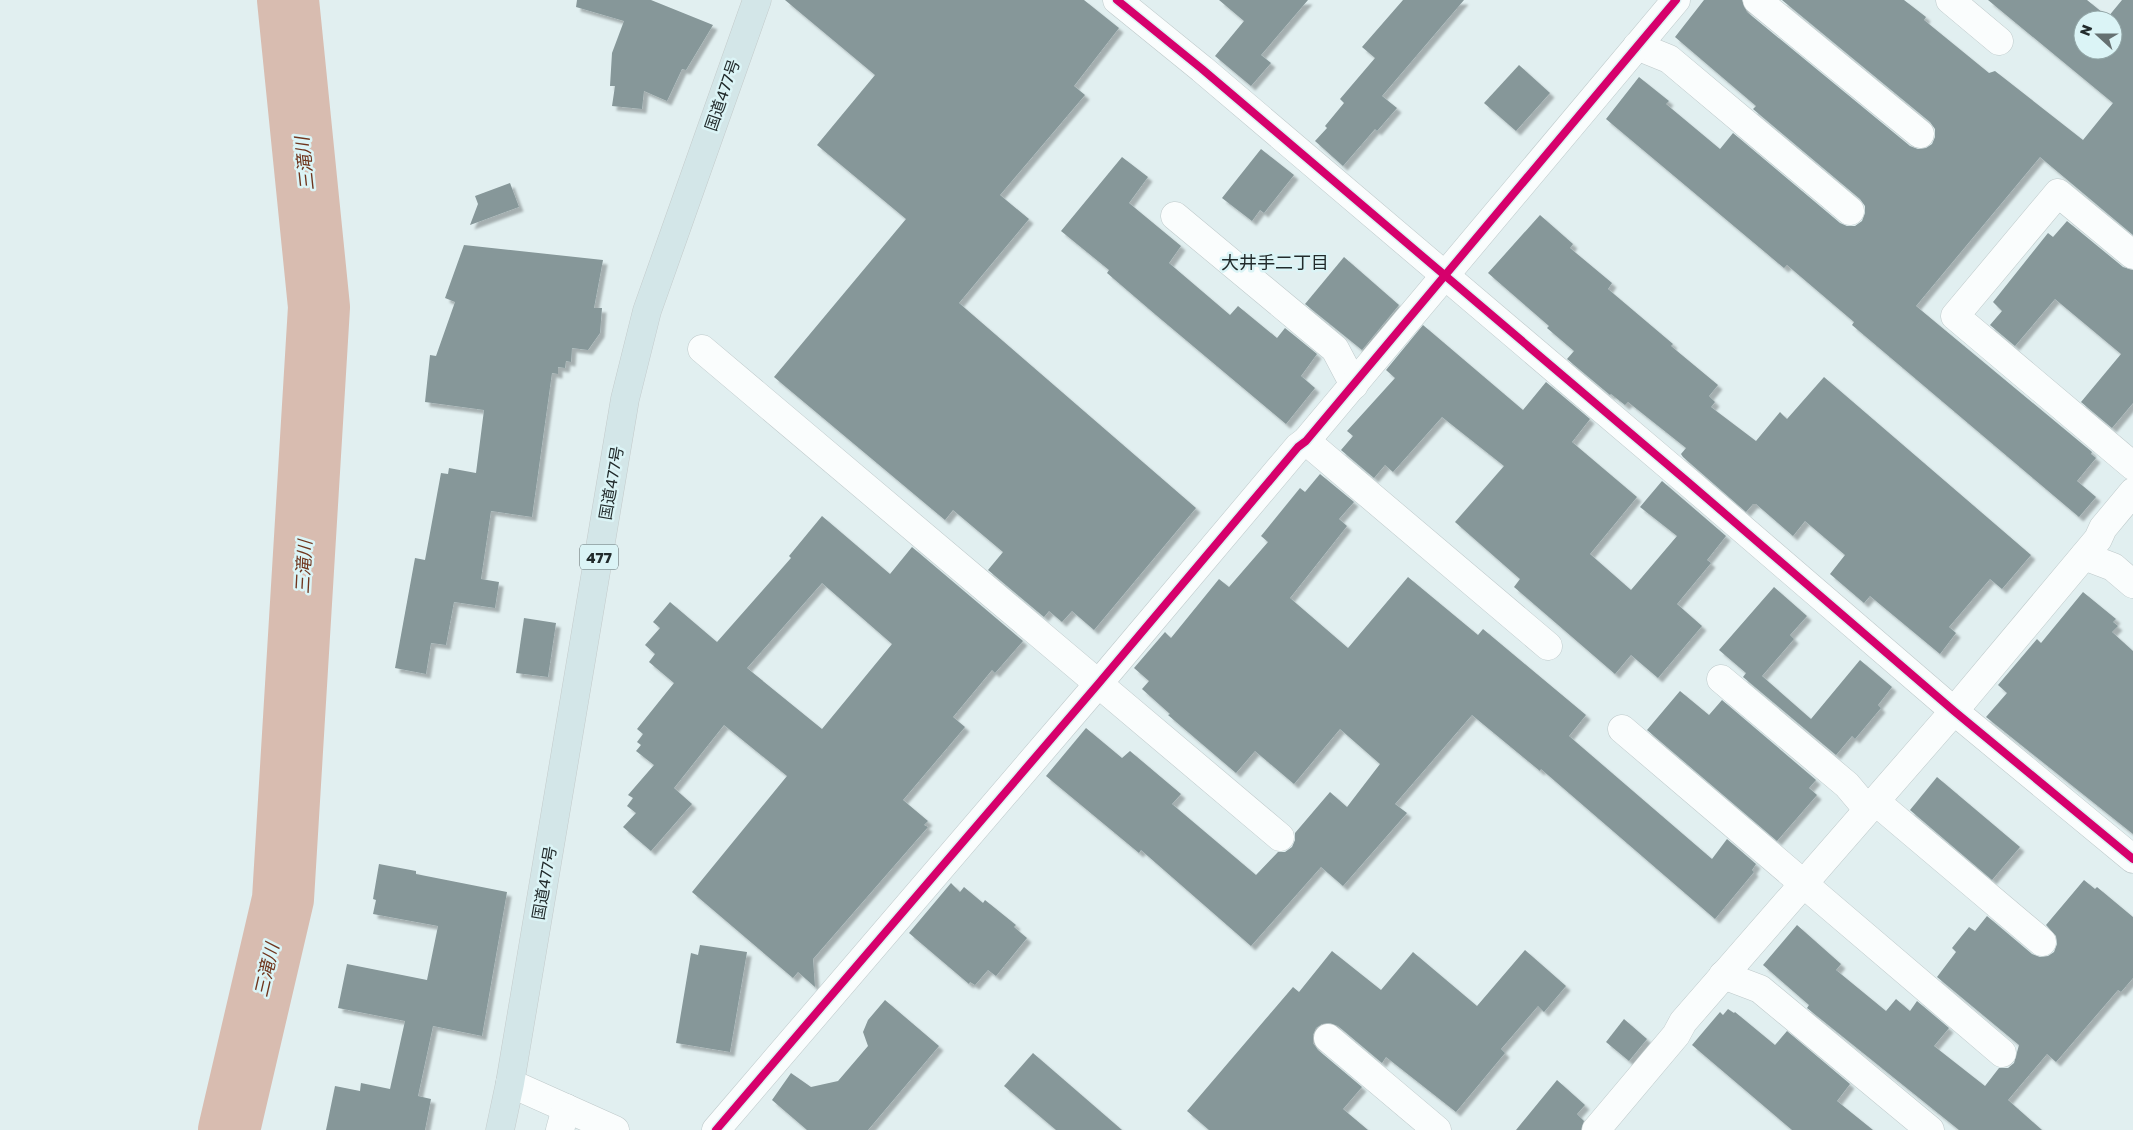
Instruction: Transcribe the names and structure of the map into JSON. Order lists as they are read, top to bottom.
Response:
{
  "streets": {
    "highway": ["国道477号", "477"]
  },
  "districts": ["大井手二丁目"],
  "water": ["三滝川"],
  "north": "left"
}
